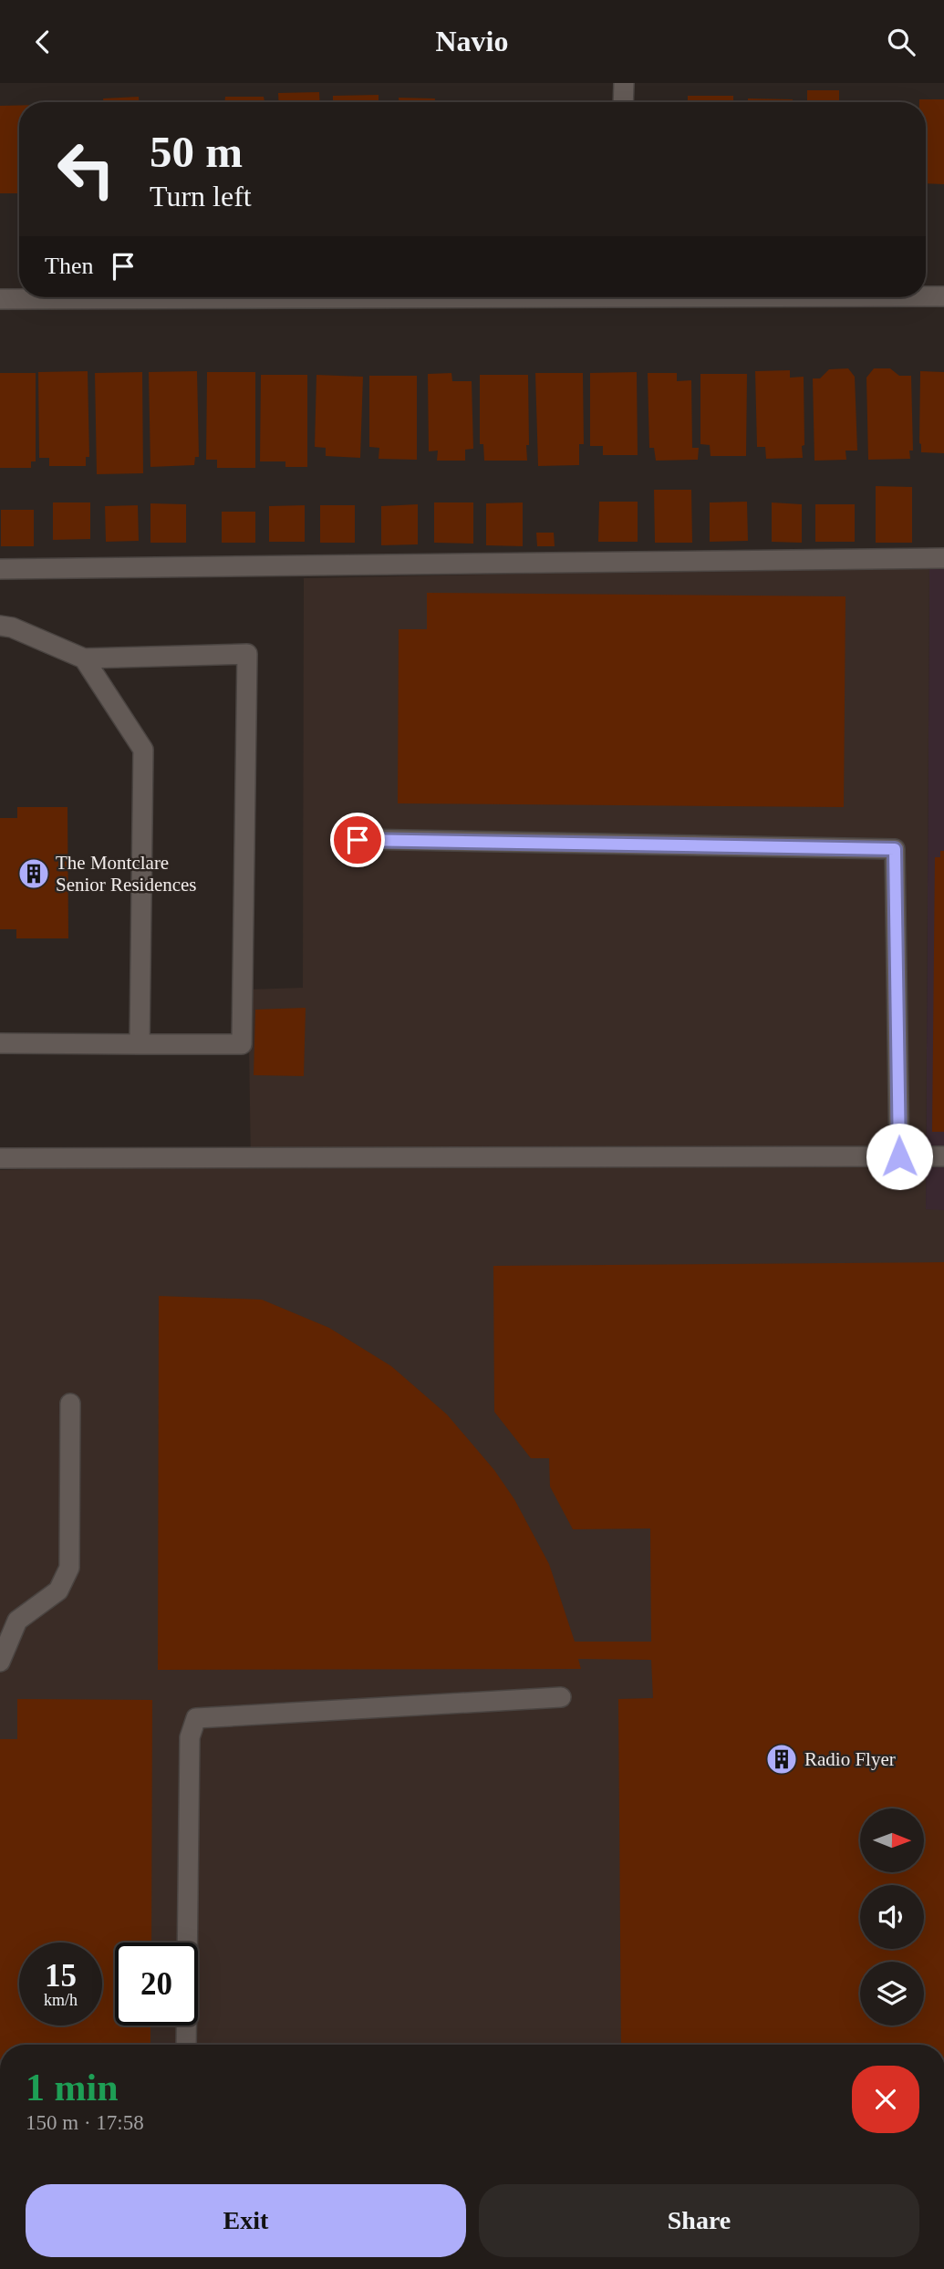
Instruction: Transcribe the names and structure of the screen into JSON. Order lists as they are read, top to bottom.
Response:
{
  "places": {
    "building": ["The Montclare Senior Residences", "Radio Flyer"]
  },
  "north": "right",
  "page": {
    "header": "Navio",
    "turn": ["50 m", "Turn left"],
    "then": "Then",
    "speed": "15 km/h",
    "limit": "20",
    "heading": ["1 min", "150 m · 17:58"],
    "buttons": ["Exit", "Share"]
  }
}
